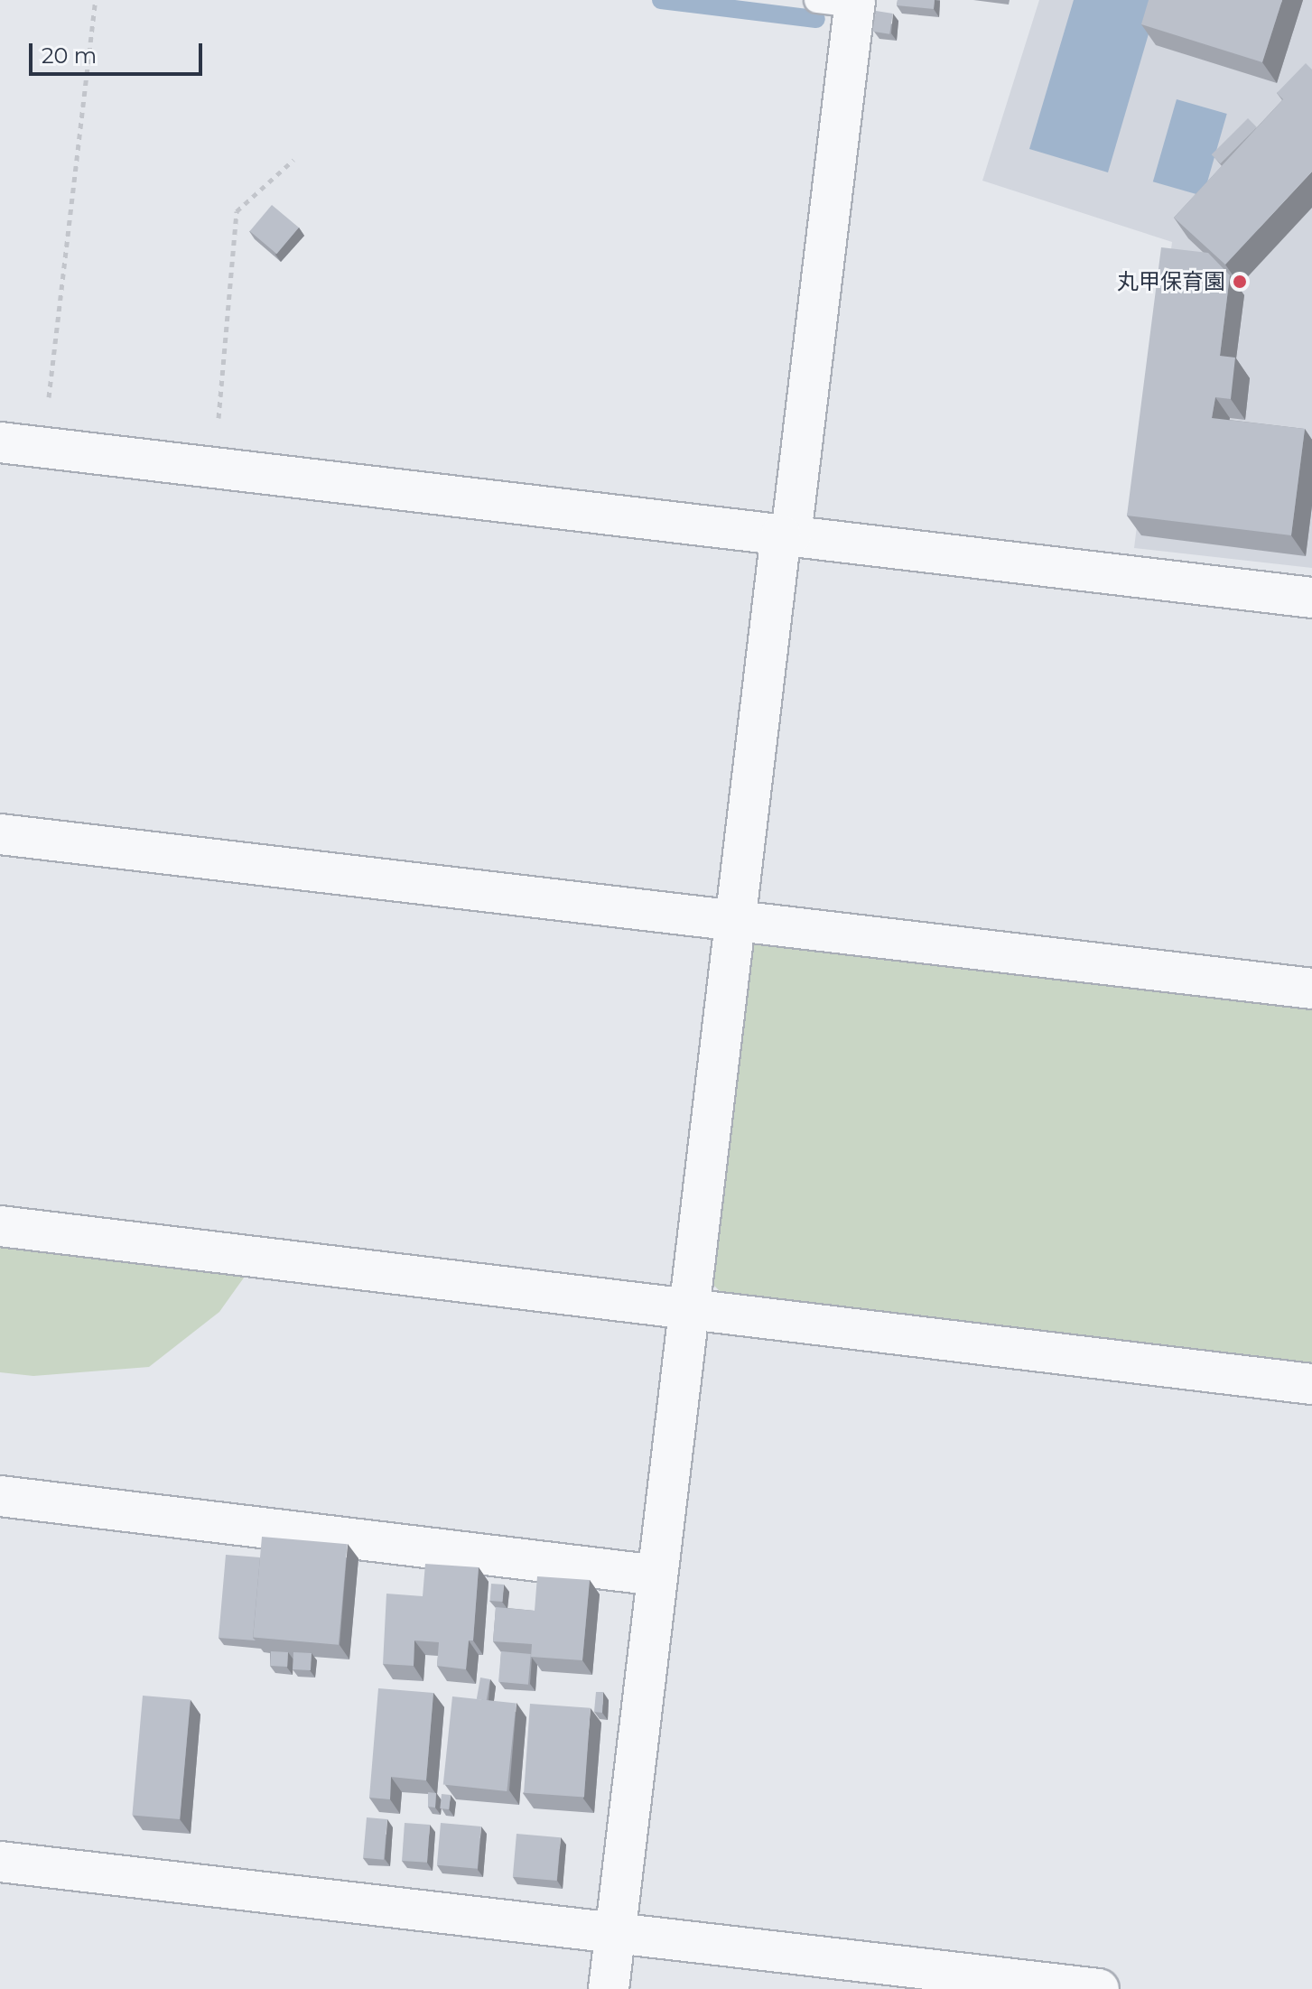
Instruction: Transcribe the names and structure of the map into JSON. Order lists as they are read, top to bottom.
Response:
{
  "places": ["丸甲保育園"],
  "scale_bar": "20 m"
}
